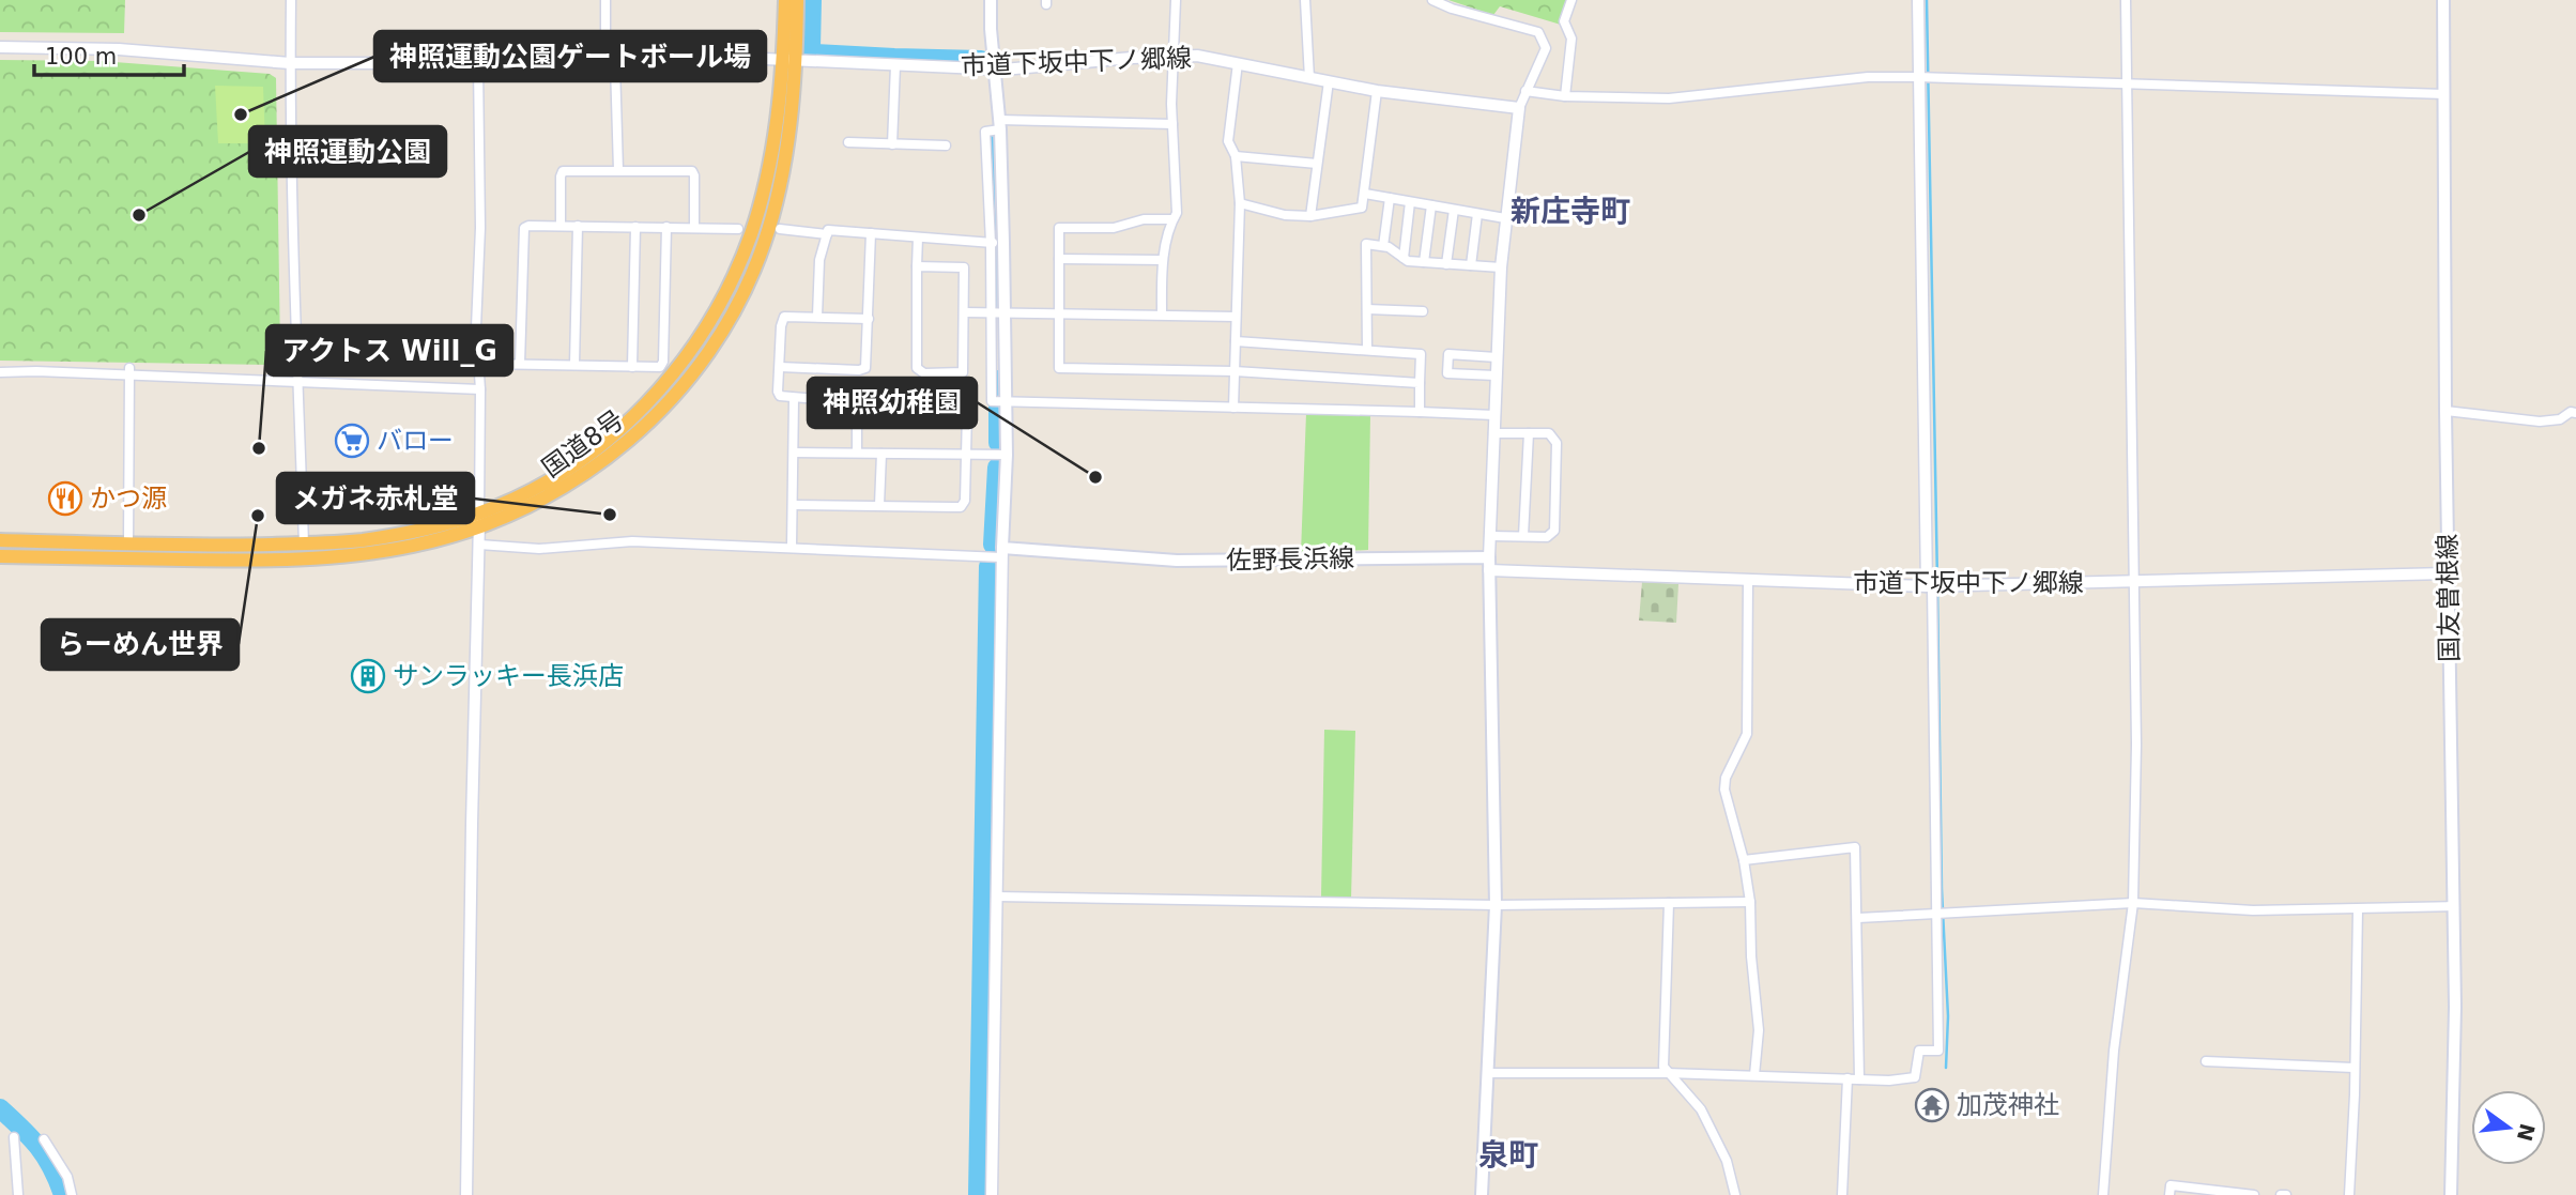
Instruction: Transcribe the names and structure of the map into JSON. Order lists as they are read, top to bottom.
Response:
{
  "streets": {
    "highway": ["国道8号"],
    "main road": ["佐野長浜線", "国友曽根線"],
    "street": ["市道下坂中下ノ郷線"]
  },
  "crossings": [
    ["市道下坂中下ノ郷線", "国道8号"],
    ["市道下坂中下ノ郷線", "佐野長浜線"],
    ["市道下坂中下ノ郷線", "国友曽根線"]
  ],
  "districts": ["新庄寺町", "泉町"],
  "places": {
    "other": [
      "神照運動公園ゲートボール場",
      "神照運動公園",
      "アクトス Will_G",
      "神照幼稚園",
      "メガネ赤札堂",
      "らーめん世界"
    ],
    "supermarket": ["バロー"],
    "restaurant": ["かつ源"],
    "building": ["サンラッキー長浜店"],
    "temple": ["加茂神社"]
  },
  "scale_bar": "100 m",
  "north": "right"
}
